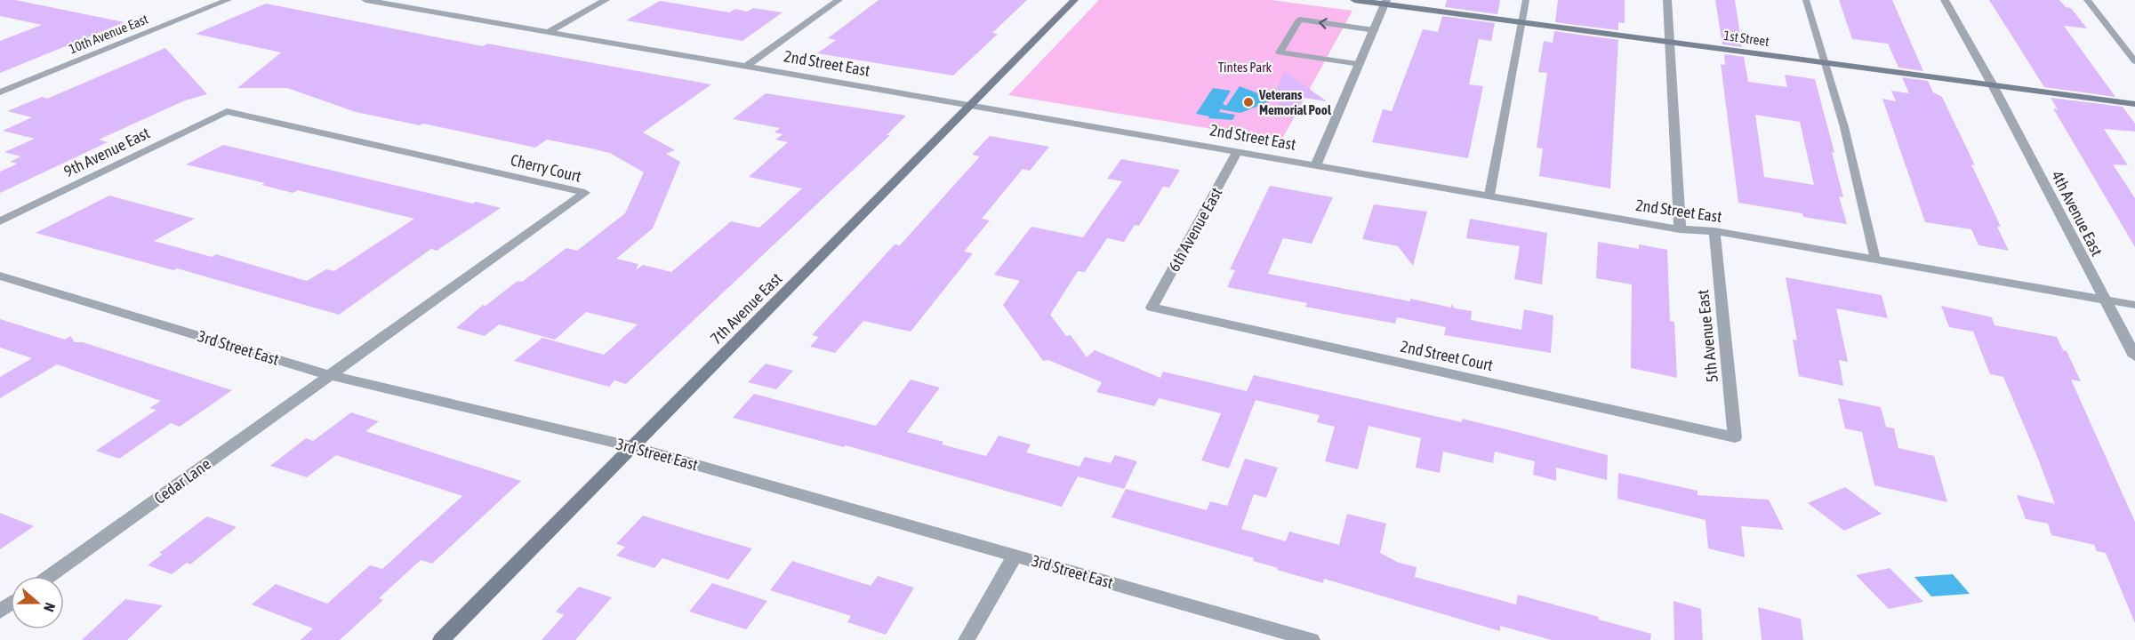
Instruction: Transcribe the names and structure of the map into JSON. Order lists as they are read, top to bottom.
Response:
{
  "streets": {
    "street": [
      "10th Avenue East",
      "1st Street",
      "2nd Street East",
      "9th Avenue East",
      "Cherry Court",
      "4th Avenue East",
      "6th Avenue East",
      "7th Avenue East",
      "5th Avenue East",
      "3rd Street East",
      "2nd Street Court",
      "Cedar Lane"
    ]
  },
  "crossings": [
    ["1st Street", "4th Avenue East"],
    ["2nd Street East", "4th Avenue East"],
    ["2nd Street East", "6th Avenue East"],
    ["2nd Street East", "7th Avenue East"],
    ["2nd Street East", "5th Avenue East"],
    ["9th Avenue East", "Cherry Court"],
    ["Cherry Court", "3rd Street East"],
    ["Cherry Court", "Cedar Lane"],
    ["6th Avenue East", "2nd Street Court"],
    ["7th Avenue East", "3rd Street East"],
    ["5th Avenue East", "2nd Street Court"],
    ["3rd Street East", "Cedar Lane"]
  ],
  "parks": ["Tintes Park"],
  "places": ["Veterans Memorial Pool"],
  "north": "right"
}
